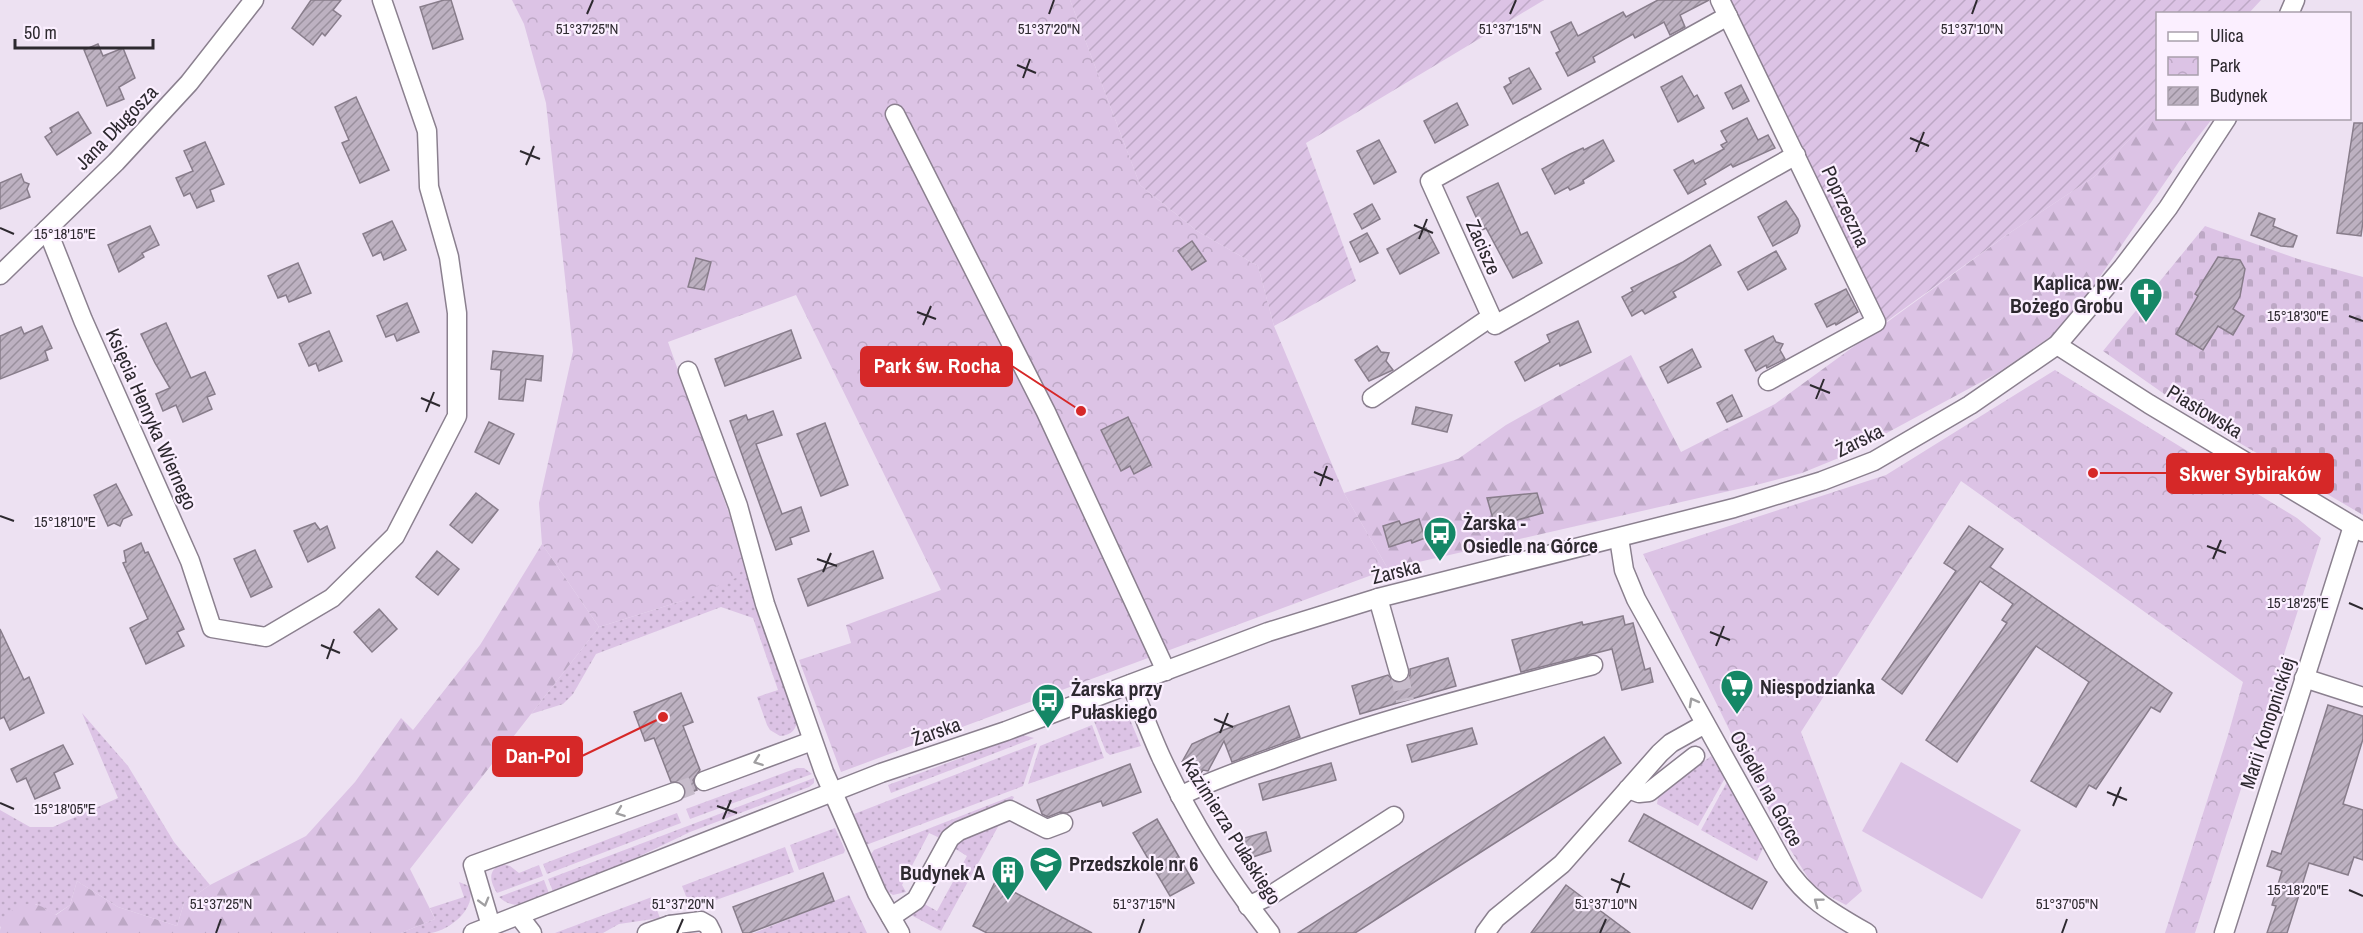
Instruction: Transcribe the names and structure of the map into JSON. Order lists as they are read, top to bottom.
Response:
{
  "streets": {
    "street": [
      "Jana Długosza",
      "Poprzeczna",
      "Zacisze",
      "Piastowska",
      "Księcia Henryka Wiernego",
      "Żarska",
      "Marii Konopnickiej",
      "Osiedle na Górce",
      "Kazimierza Pułaskiego"
    ]
  },
  "crossings": [
    ["Jana Długosza", "Księcia Henryka Wiernego"],
    ["Poprzeczna", "Zacisze"],
    ["Piastowska", "Żarska"],
    ["Piastowska", "Marii Konopnickiej"],
    ["Żarska", "Osiedle na Górce"],
    ["Żarska", "Kazimierza Pułaskiego"]
  ],
  "one_way": ["Osiedle na Górce"],
  "places": {
    "church": ["Kaplica pw. Bożego Grobu"],
    "other": ["Park św. Rocha", "Skwer Sybiraków", "Dan-Pol"],
    "bus stop": ["Żarska - Osiedle na Górce", "Żarska przy Pułaskiego"],
    "supermarket": ["Niespodzianka"],
    "school or university": ["Przedszkole nr 6"],
    "building": ["Budynek A"]
  },
  "legend": ["Ulica", "Park", "Budynek"],
  "scale_bar": "50 m",
  "coordinates": [
    "51°37'25\"N",
    "51°37'10\"N",
    "51°37'20\"N",
    "51°37'15\"N",
    "15°18'15\"E",
    "15°18'30\"E",
    "15°18'10\"E",
    "15°18'25\"E",
    "15°18'05\"E",
    "15°18'20\"E",
    "51°37'05\"N"
  ]
}
